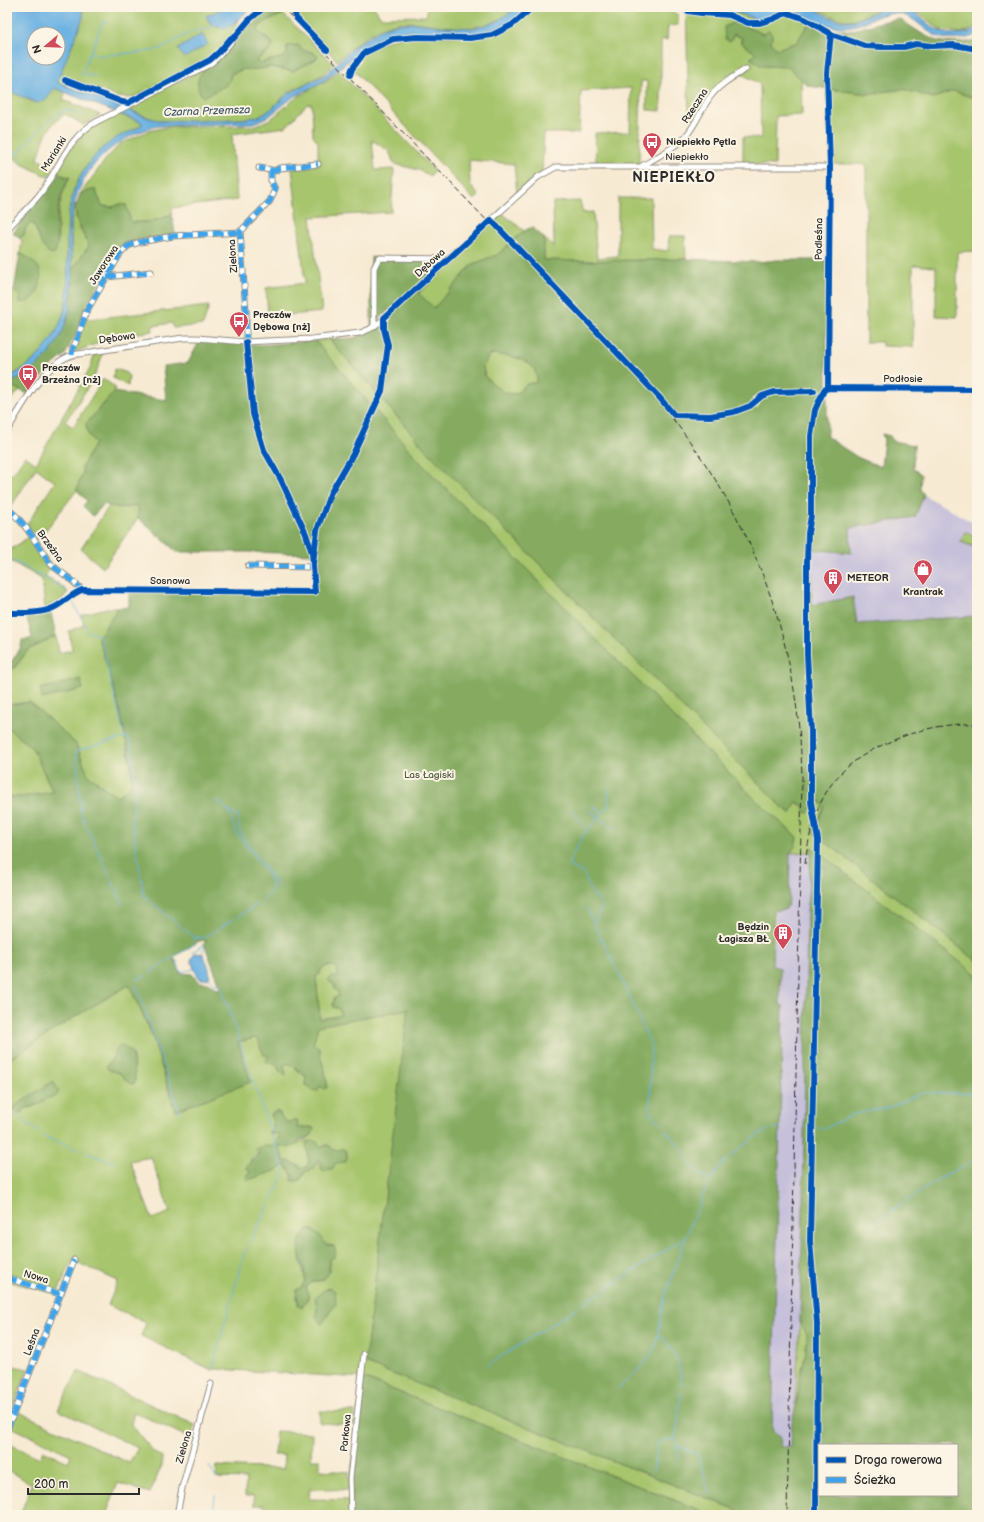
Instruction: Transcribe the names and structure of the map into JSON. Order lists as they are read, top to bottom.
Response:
{
  "streets": {
    "street": [
      "Rzeczna",
      "Marianki",
      "Niepiekło",
      "Podleśna",
      "Zielona",
      "Dębowa",
      "Jaworowa",
      "Podłosie",
      "Brzeźna",
      "Sosnowa",
      "Nowa",
      "Leśna",
      "Parkowa"
    ]
  },
  "crossings": [
    ["Rzeczna", "Niepiekło"],
    ["Niepiekło", "Podleśna"],
    ["Niepiekło", "Dębowa"],
    ["Podleśna", "Podłosie"],
    ["Zielona", "Dębowa"],
    ["Zielona", "Jaworowa"],
    ["Dębowa", "Jaworowa"],
    ["Brzeźna", "Sosnowa"],
    ["Nowa", "Leśna"]
  ],
  "districts": ["NIEPIEKŁO"],
  "water": ["Czarna Przemsza"],
  "parks": ["Las Łagiski"],
  "places": {
    "bus stop": ["Niepiekło Pętla", "Preczów Dębowa [nż]", "Preczów Brzeźna [nż]"],
    "shop": ["Krantrak"],
    "building": ["METEOR", "Będzin Łagisza BŁ"]
  },
  "legend": ["Droga rowerowa", "Ścieżka"],
  "scale_bar": "200 m",
  "north": "left"
}
